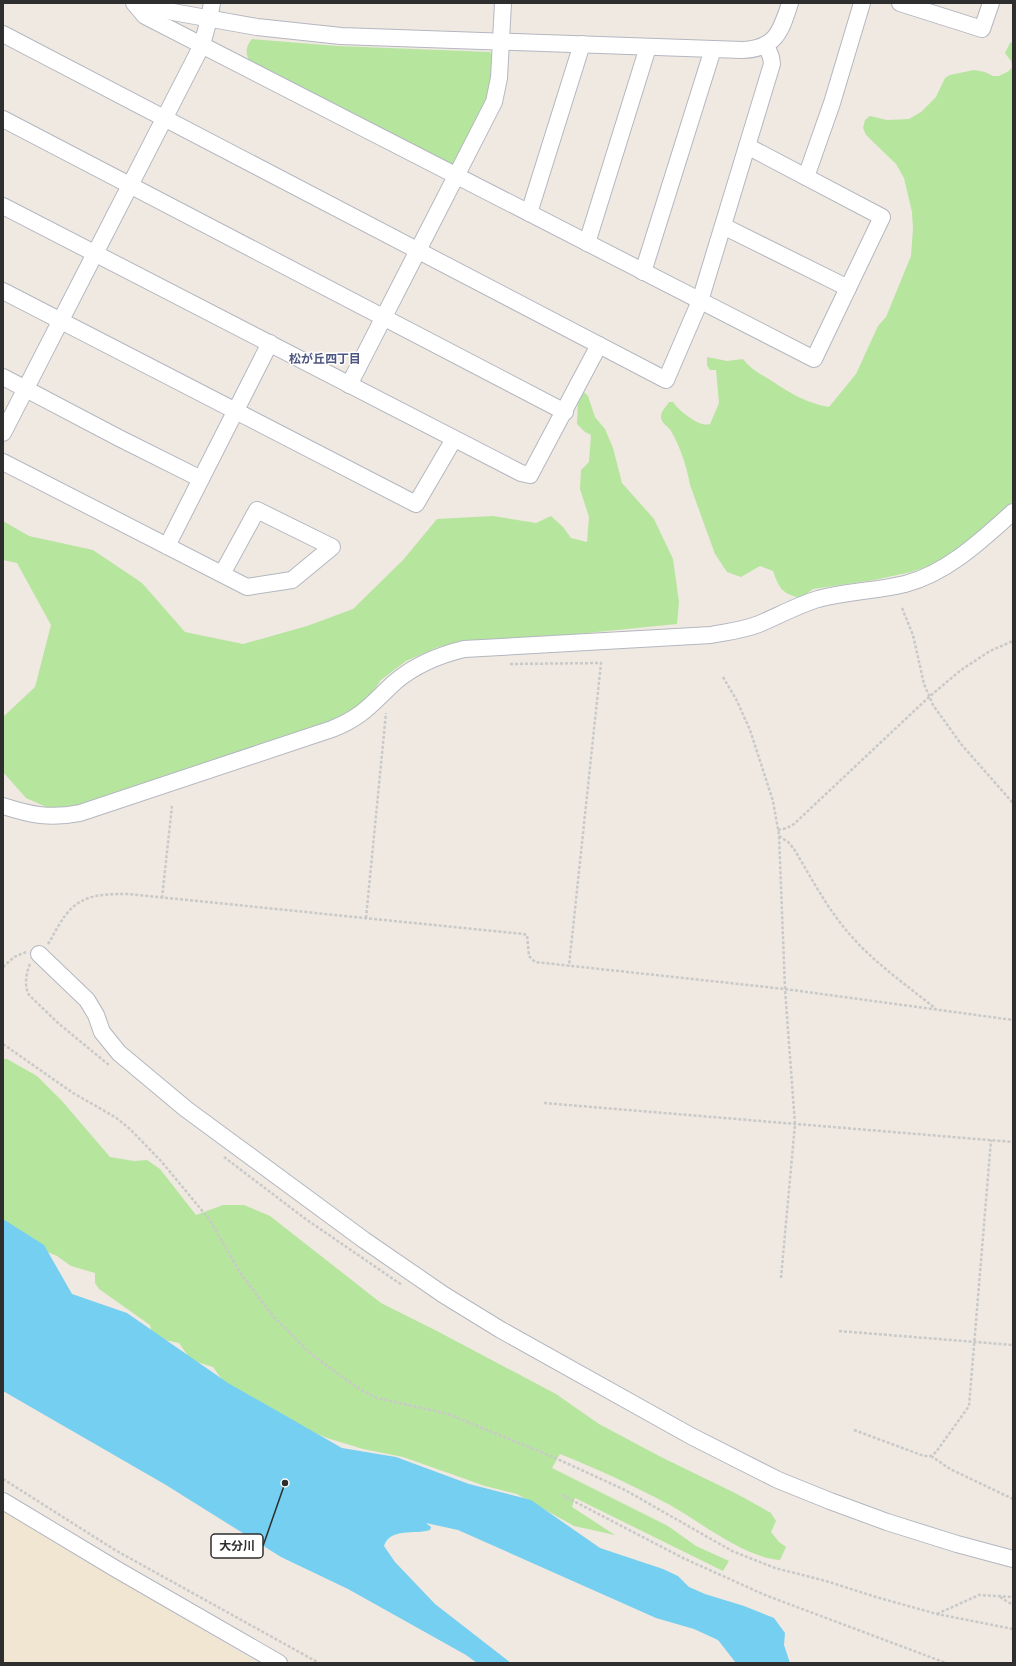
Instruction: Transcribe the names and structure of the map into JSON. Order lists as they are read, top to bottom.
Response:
{
  "districts": ["松が丘四丁目"],
  "places": ["大分川"]
}
